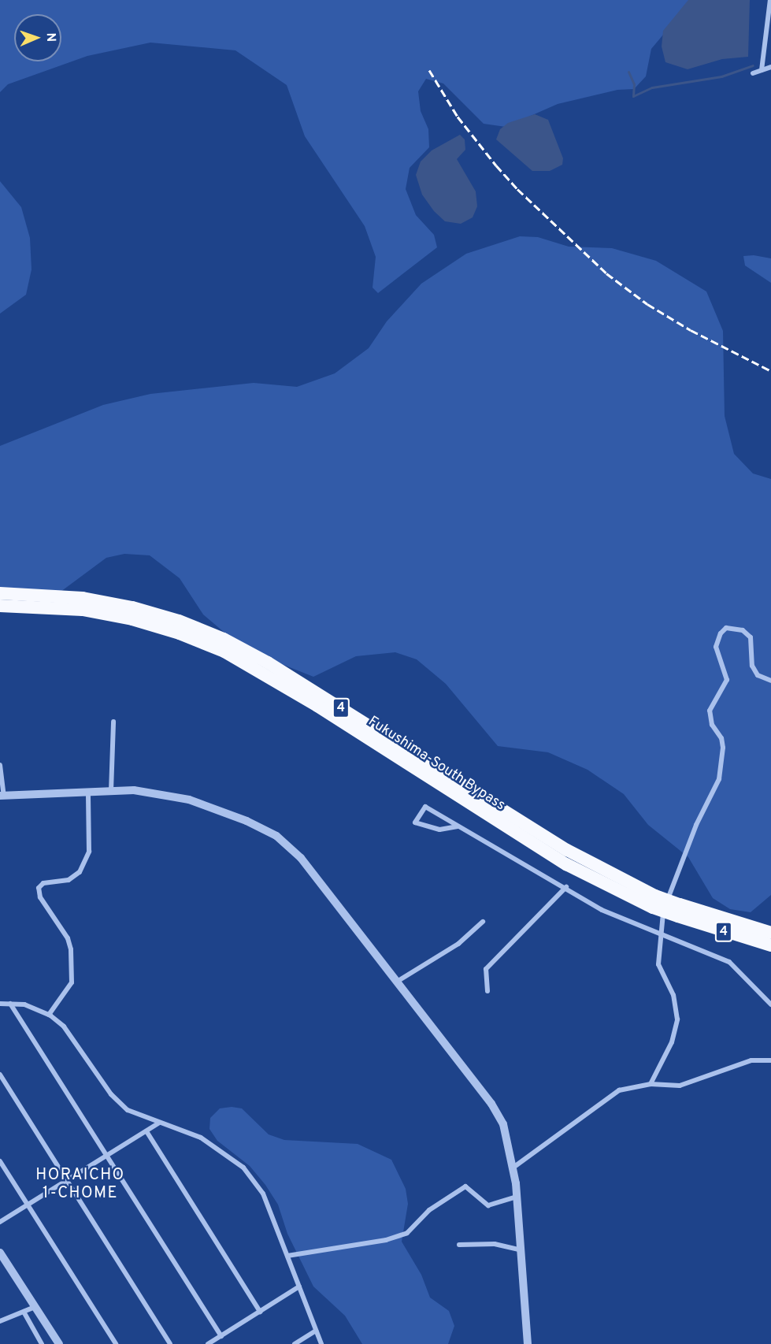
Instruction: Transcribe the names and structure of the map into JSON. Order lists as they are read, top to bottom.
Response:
{
  "streets": {
    "highway": ["4", "Fukushima-South Bypass"]
  },
  "crossings": [
    ["4", "Fukushima-South Bypass"]
  ],
  "districts": ["HORAICHO 1-CHOME"],
  "north": "right"
}
